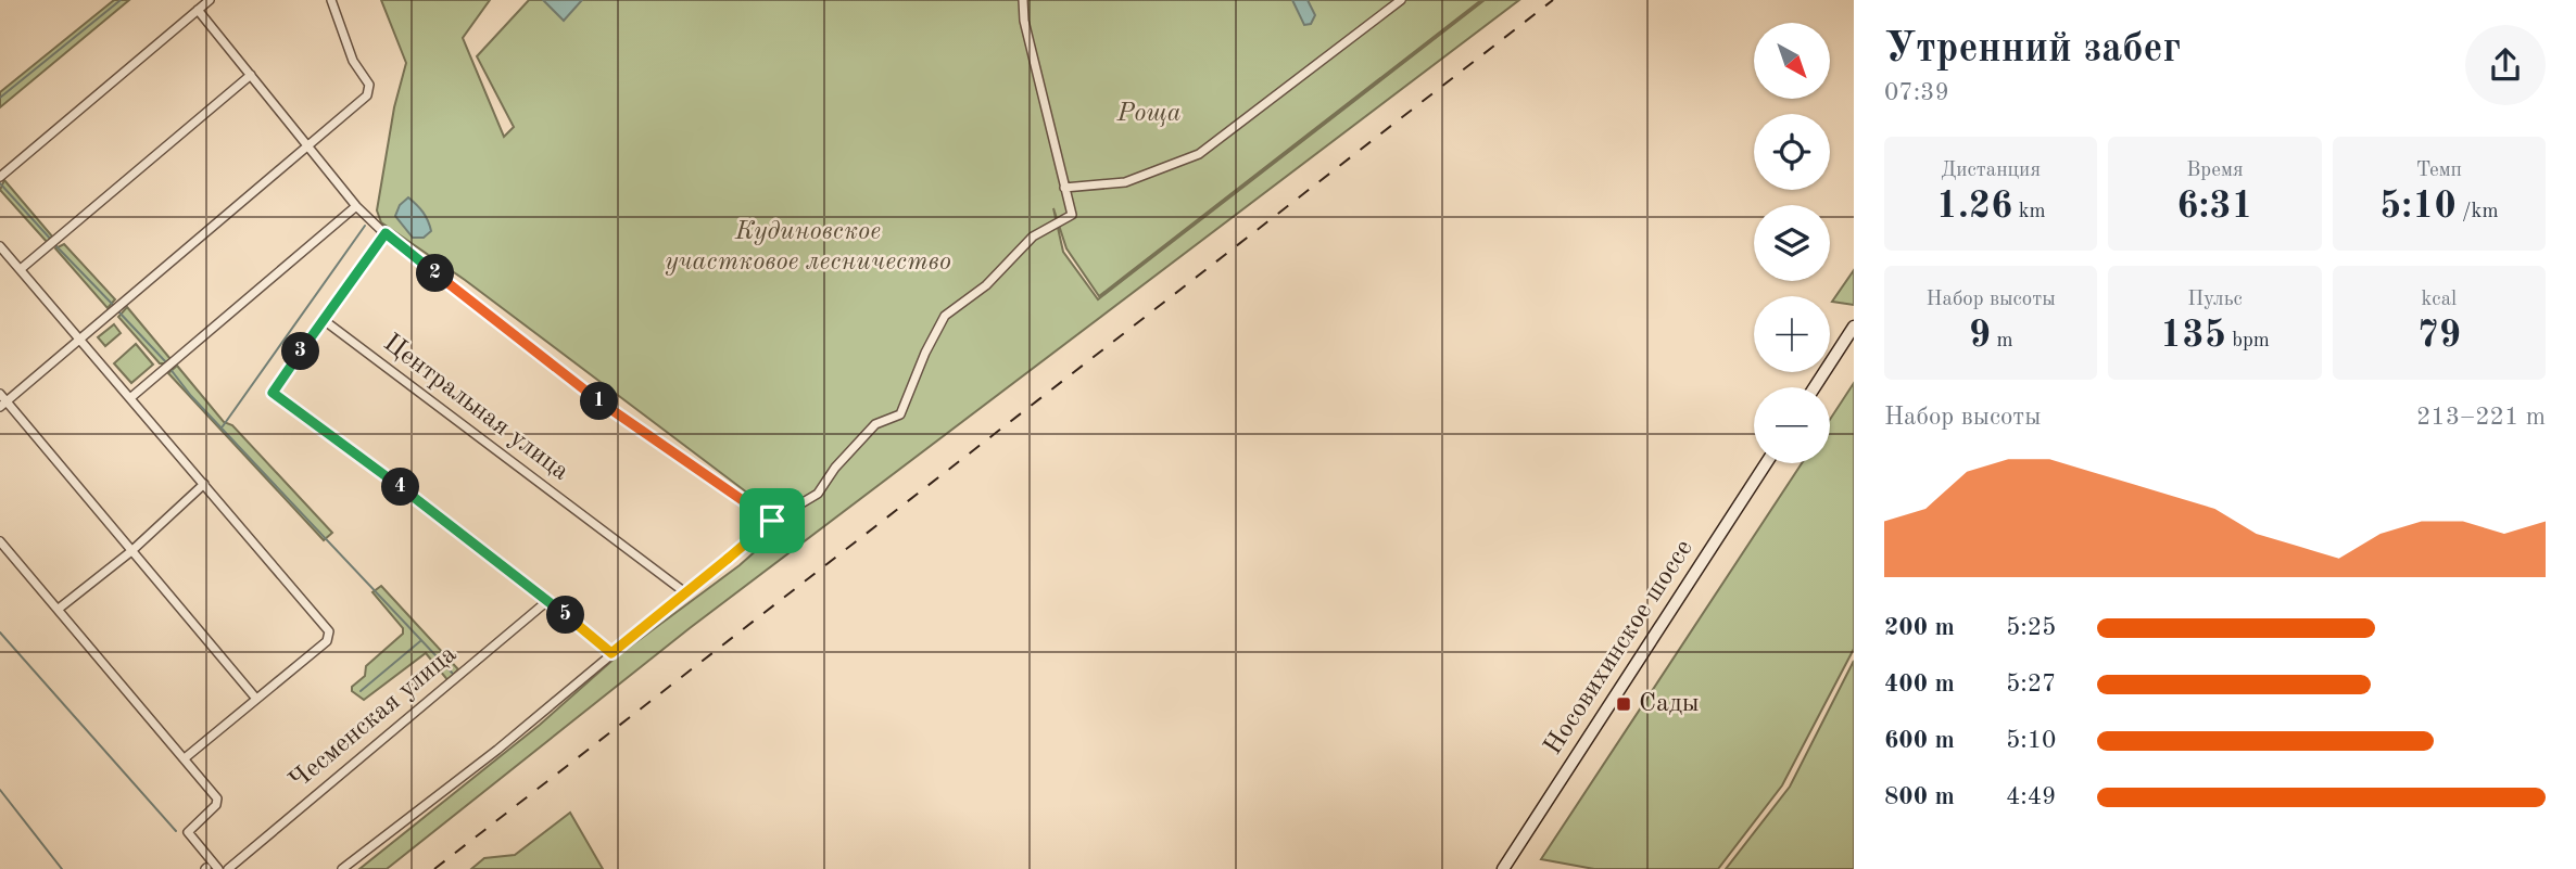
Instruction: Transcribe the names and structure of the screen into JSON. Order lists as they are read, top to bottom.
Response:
{
  "streets": {
    "main road": ["Носовихинское шоссе"],
    "street": ["Центральная улица", "Чесменская улица"]
  },
  "parks": ["Роща", "Кудиновское участковое лесничество"],
  "places": {
    "transit": ["Сады"]
  },
  "north": "bottom right",
  "page": {
    "heading": ["Утренний забег", "07:39"],
    "map_buttons": ["+", "−"],
    "stats": [
      ["Дистанция", "1.26 km"],
      ["Время", "6:31"],
      ["Темп", "5:10 /km"],
      ["Набор высоты", "9 m"],
      ["Пульс", "135 bpm"],
      ["kcal", "79"]
    ],
    "pins": [
      "2",
      "3",
      "1",
      "4",
      "5"
    ],
    "chart": ["Набор высоты", "213–221 m"],
    "list": [
      {
        "name": "200 m",
        "note": "5:25"
      },
      {
        "name": "400 m",
        "note": "5:27"
      },
      {
        "name": "600 m",
        "note": "5:10"
      },
      {
        "name": "800 m",
        "note": "4:49"
      }
    ]
  }
}
